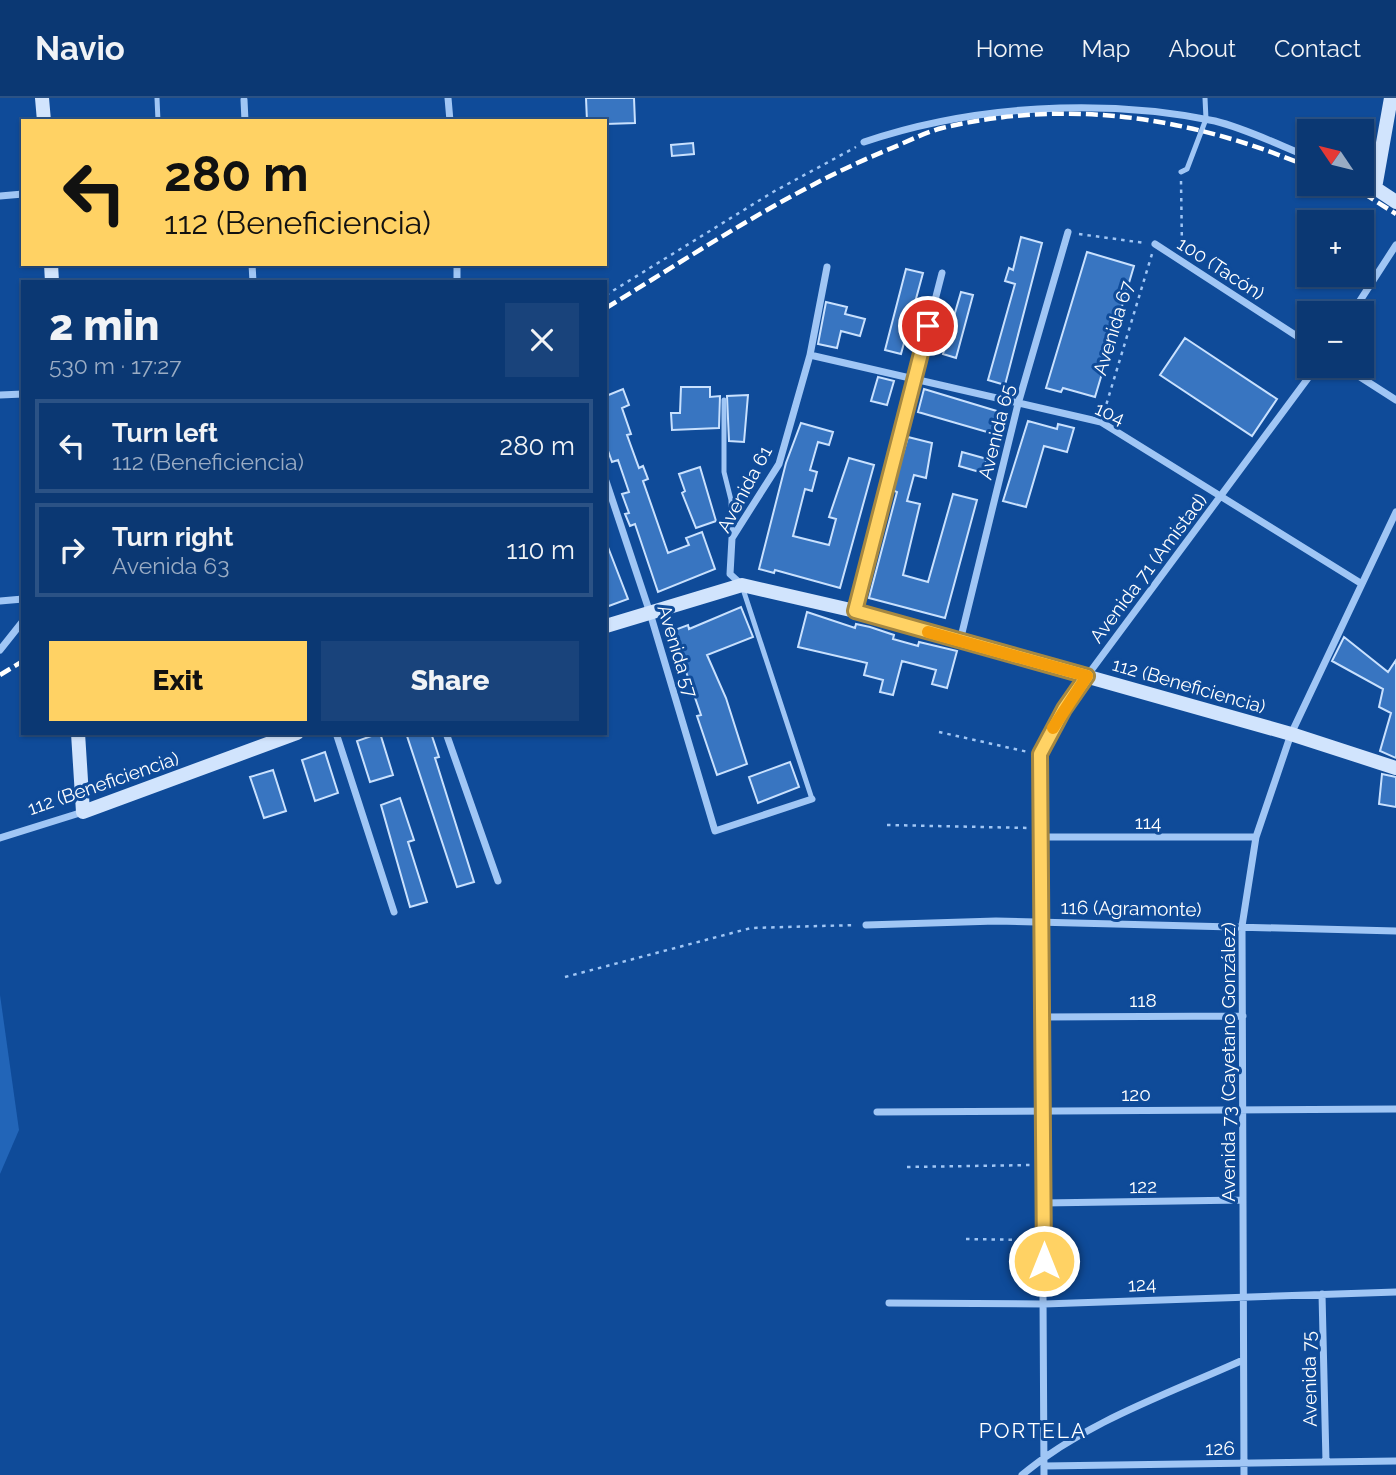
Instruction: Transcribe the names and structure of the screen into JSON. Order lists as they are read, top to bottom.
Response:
{
  "streets": {
    "street": [
      "100 (Tacón)",
      "104",
      "Avenida 65",
      "Avenida 61",
      "Avenida 71 (Amistad)",
      "Avenida 57",
      "112 (Beneficiencia)",
      "114",
      "116 (Agramonte)",
      "118",
      "Avenida 73 (Cayetano González)",
      "120",
      "122",
      "124",
      "Avenida 75",
      "126"
    ],
    "path": ["Avenida 67"]
  },
  "crossings": [
    ["100 (Tacón)", "Avenida 67"],
    ["100 (Tacón)", "Avenida 65"],
    ["Avenida 67", "104"],
    ["104", "Avenida 65"],
    ["104", "Avenida 61"],
    ["104", "Avenida 71 (Amistad)"],
    ["104", "Avenida 73 (Cayetano González)"],
    ["Avenida 65", "112 (Beneficiencia)"],
    ["Avenida 61", "Avenida 57"],
    ["Avenida 61", "112 (Beneficiencia)"],
    ["Avenida 71 (Amistad)", "112 (Beneficiencia)"],
    ["Avenida 71 (Amistad)", "114"],
    ["Avenida 71 (Amistad)", "116 (Agramonte)"],
    ["Avenida 71 (Amistad)", "118"],
    ["Avenida 71 (Amistad)", "120"],
    ["Avenida 71 (Amistad)", "122"],
    ["Avenida 71 (Amistad)", "124"],
    ["Avenida 71 (Amistad)", "126"],
    ["Avenida 57", "112 (Beneficiencia)"],
    ["112 (Beneficiencia)", "Avenida 73 (Cayetano González)"],
    ["114", "Avenida 73 (Cayetano González)"],
    ["116 (Agramonte)", "Avenida 73 (Cayetano González)"],
    ["118", "Avenida 73 (Cayetano González)"],
    ["Avenida 73 (Cayetano González)", "120"],
    ["Avenida 73 (Cayetano González)", "122"],
    ["Avenida 73 (Cayetano González)", "124"],
    ["Avenida 73 (Cayetano González)", "126"],
    ["124", "Avenida 75"],
    ["Avenida 75", "126"]
  ],
  "districts": ["PORTELA"],
  "north": "top left",
  "page": {
    "header": "Navio",
    "nav": [
      "Home",
      "Map",
      "About",
      "Contact"
    ],
    "map_buttons": ["+", "−"],
    "turn": ["280 m", "112 (Beneficiencia)"],
    "heading": ["2 min", "530 m · 17:27"],
    "list": [
      {
        "name": "Turn left",
        "note": "112 (Beneficiencia)",
        "value": "280 m"
      },
      {
        "name": "Turn right",
        "note": "Avenida 63",
        "value": "110 m"
      }
    ],
    "buttons": ["Exit", "Share"]
  }
}
